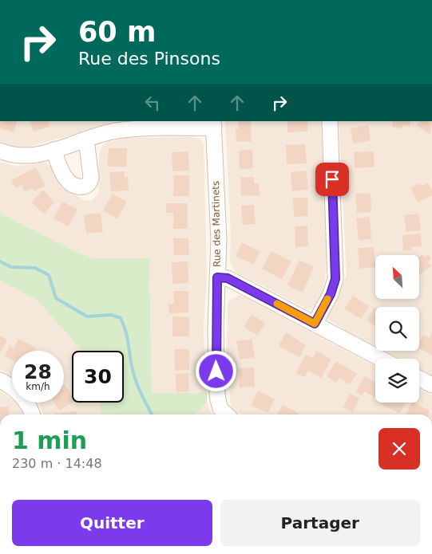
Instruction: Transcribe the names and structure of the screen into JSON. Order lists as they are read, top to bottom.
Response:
{
  "streets": {
    "street": ["Rue des Martinets"]
  },
  "north": "top left",
  "page": {
    "turn": ["60 m", "Rue des Pinsons"],
    "speed": "28 km/h",
    "limit": "30",
    "heading": ["1 min", "230 m · 14:48"],
    "buttons": ["Quitter", "Partager"]
  }
}
